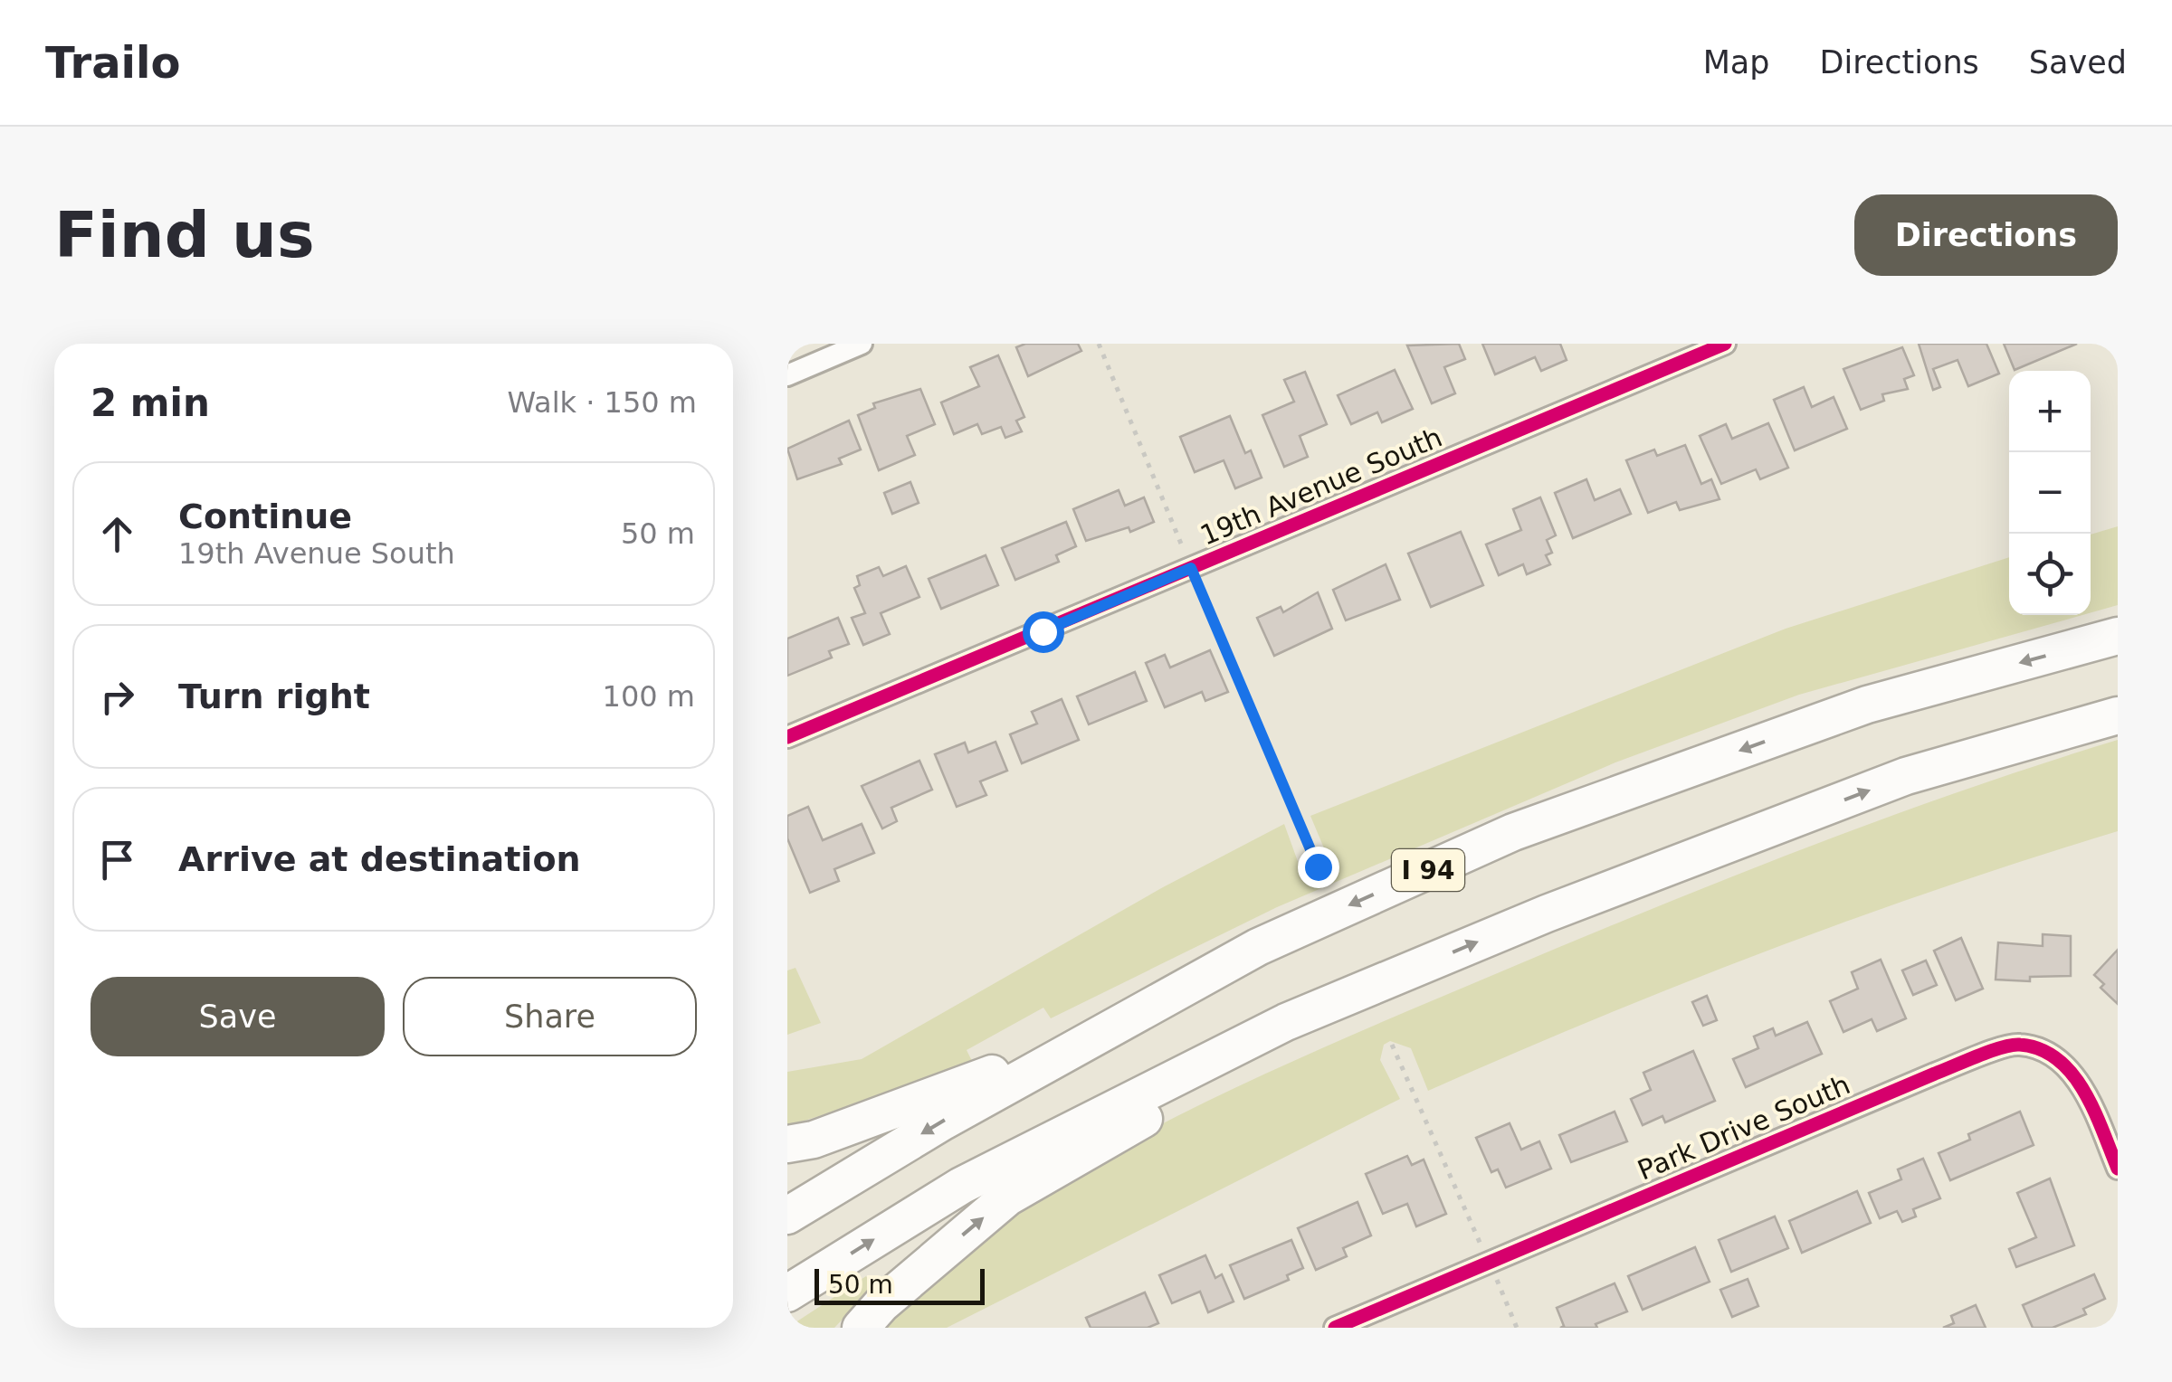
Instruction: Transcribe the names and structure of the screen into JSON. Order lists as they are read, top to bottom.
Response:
{
  "streets": {
    "highway": ["I 94"],
    "street": ["19th Avenue South", "Park Drive South"]
  },
  "scale_bar": "50 m",
  "page": {
    "header": "Trailo",
    "nav": ["Map", "Directions", "Saved"],
    "buttons": [
      "Directions",
      ["Save", "Share"]
    ],
    "title": "Find us",
    "heading": ["2 min", "Walk · 150 m"],
    "map_buttons": ["+", "−"],
    "list": [
      ["Continue", "19th Avenue South", "50 m"],
      ["Turn right", "100 m"],
      "Arrive at destination"
    ],
    "scale": "50 m"
  }
}
